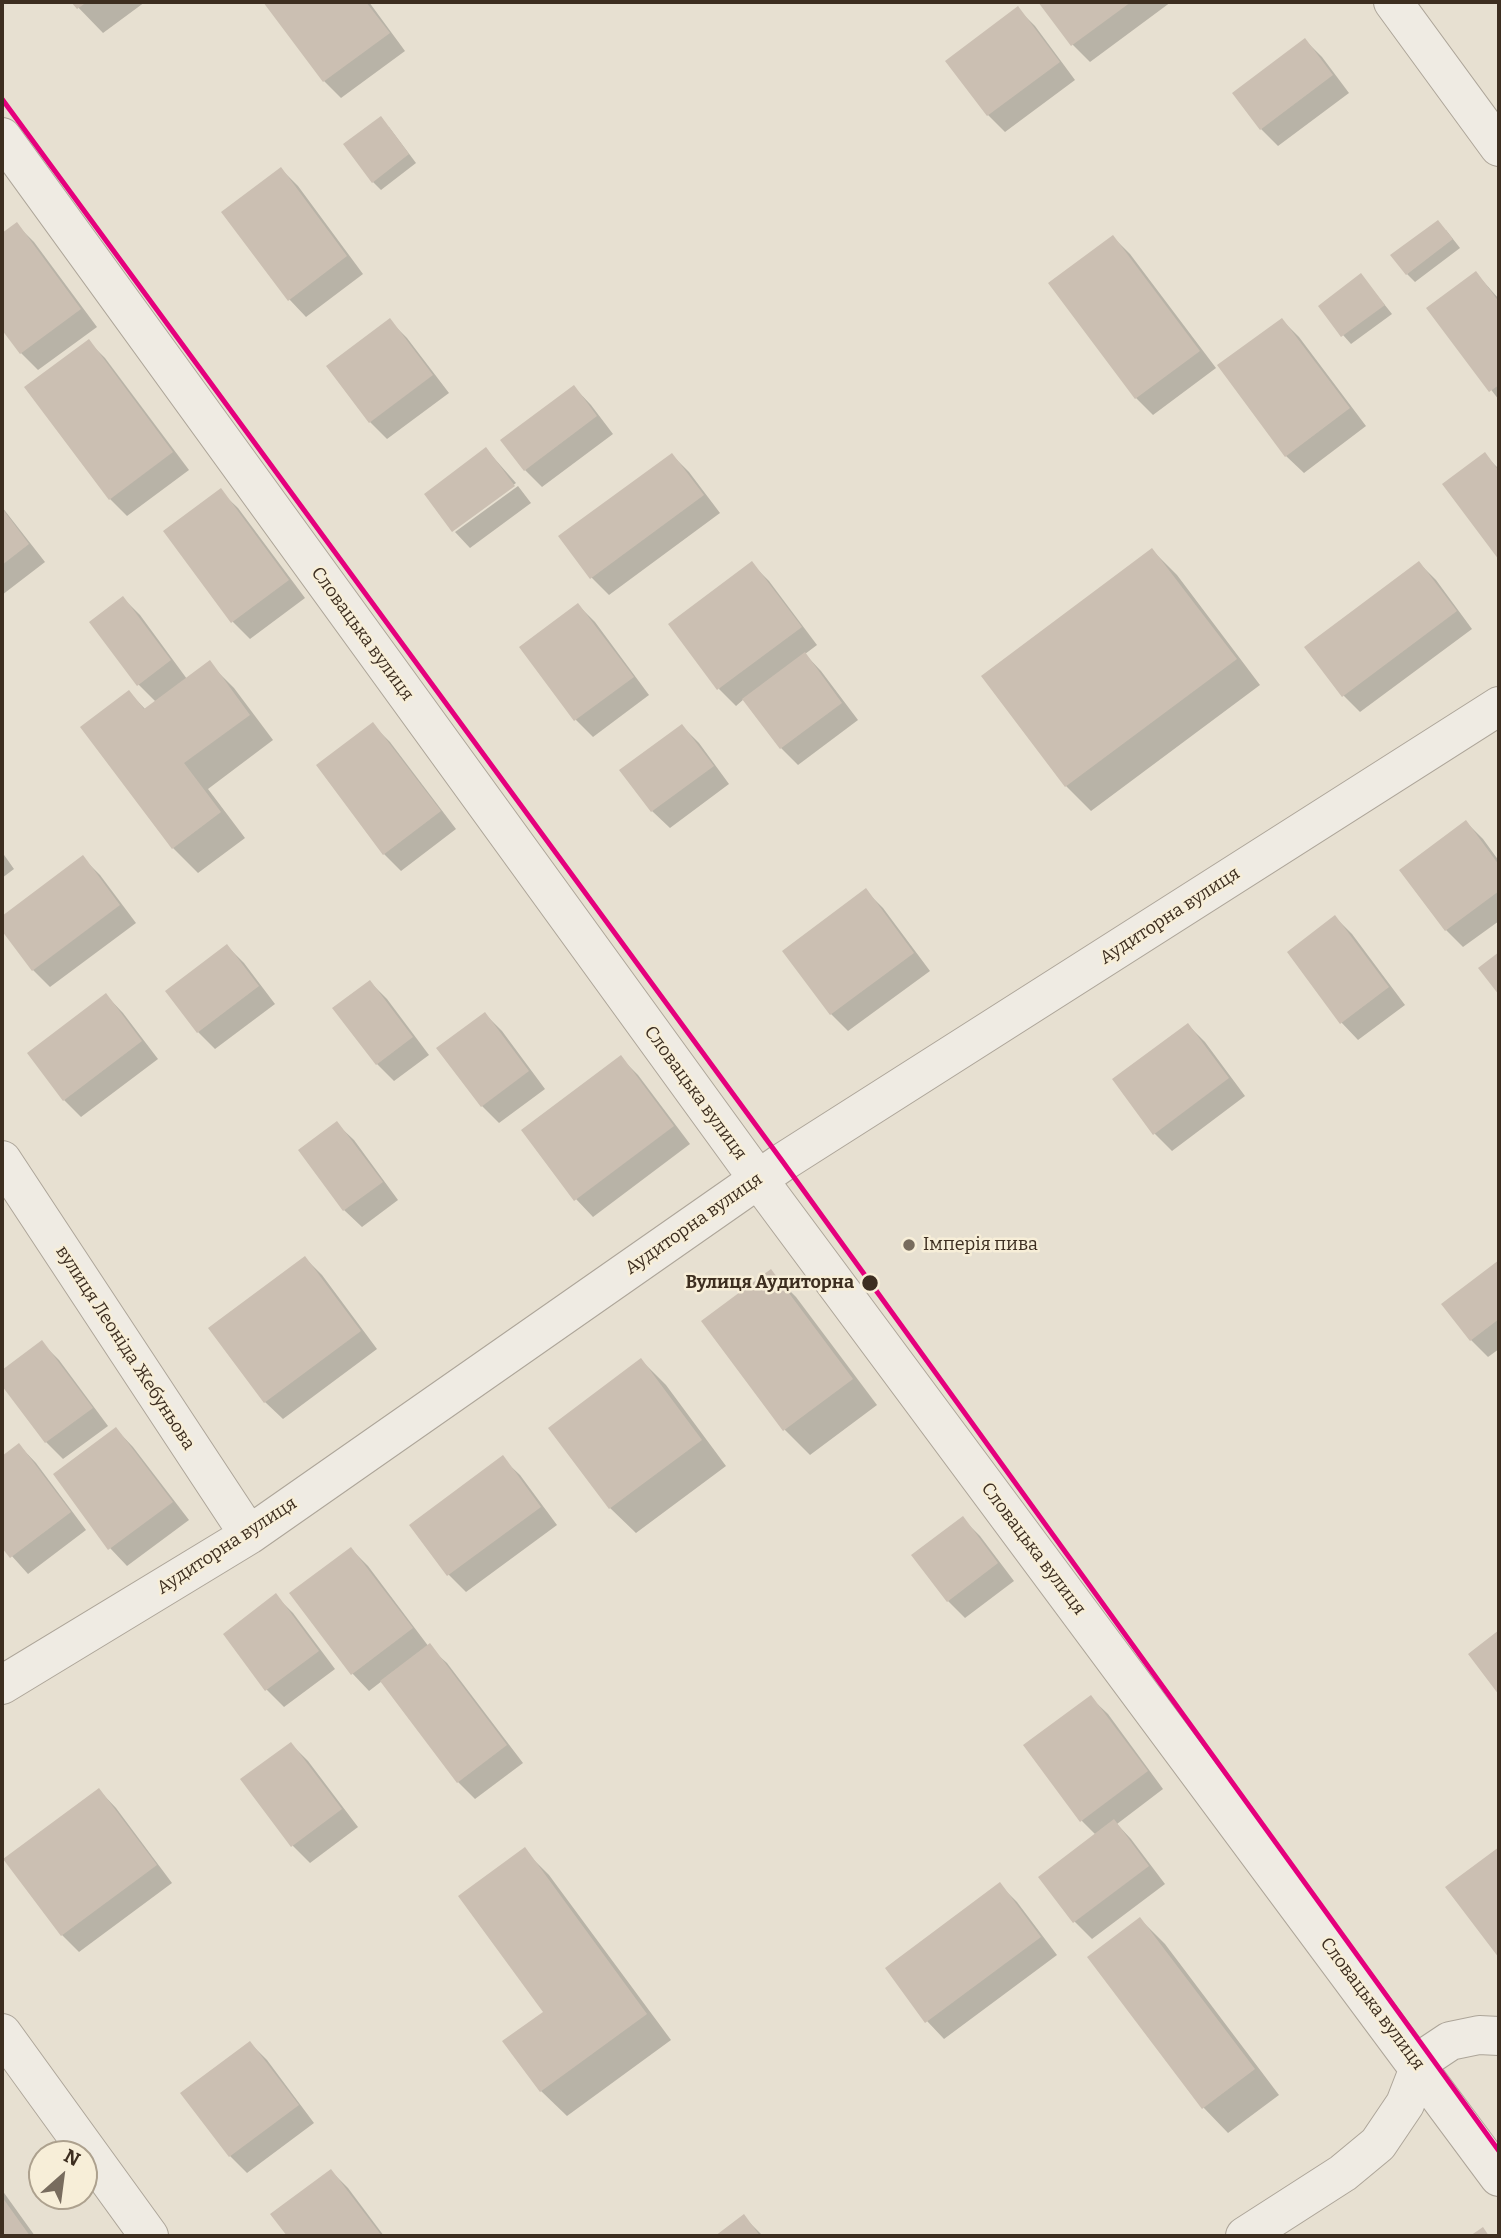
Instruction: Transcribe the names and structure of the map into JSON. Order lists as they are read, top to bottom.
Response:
{
  "streets": {
    "street": ["Словацька вулиця", "Аудиторна вулиця", "вулиця Леоніда Жебуньова"]
  },
  "crossings": [
    ["Словацька вулиця", "Аудиторна вулиця"],
    ["Аудиторна вулиця", "вулиця Леоніда Жебуньова"]
  ],
  "places": ["Імперія пива", "Вулиця Аудиторна"],
  "north": "top right"
}
